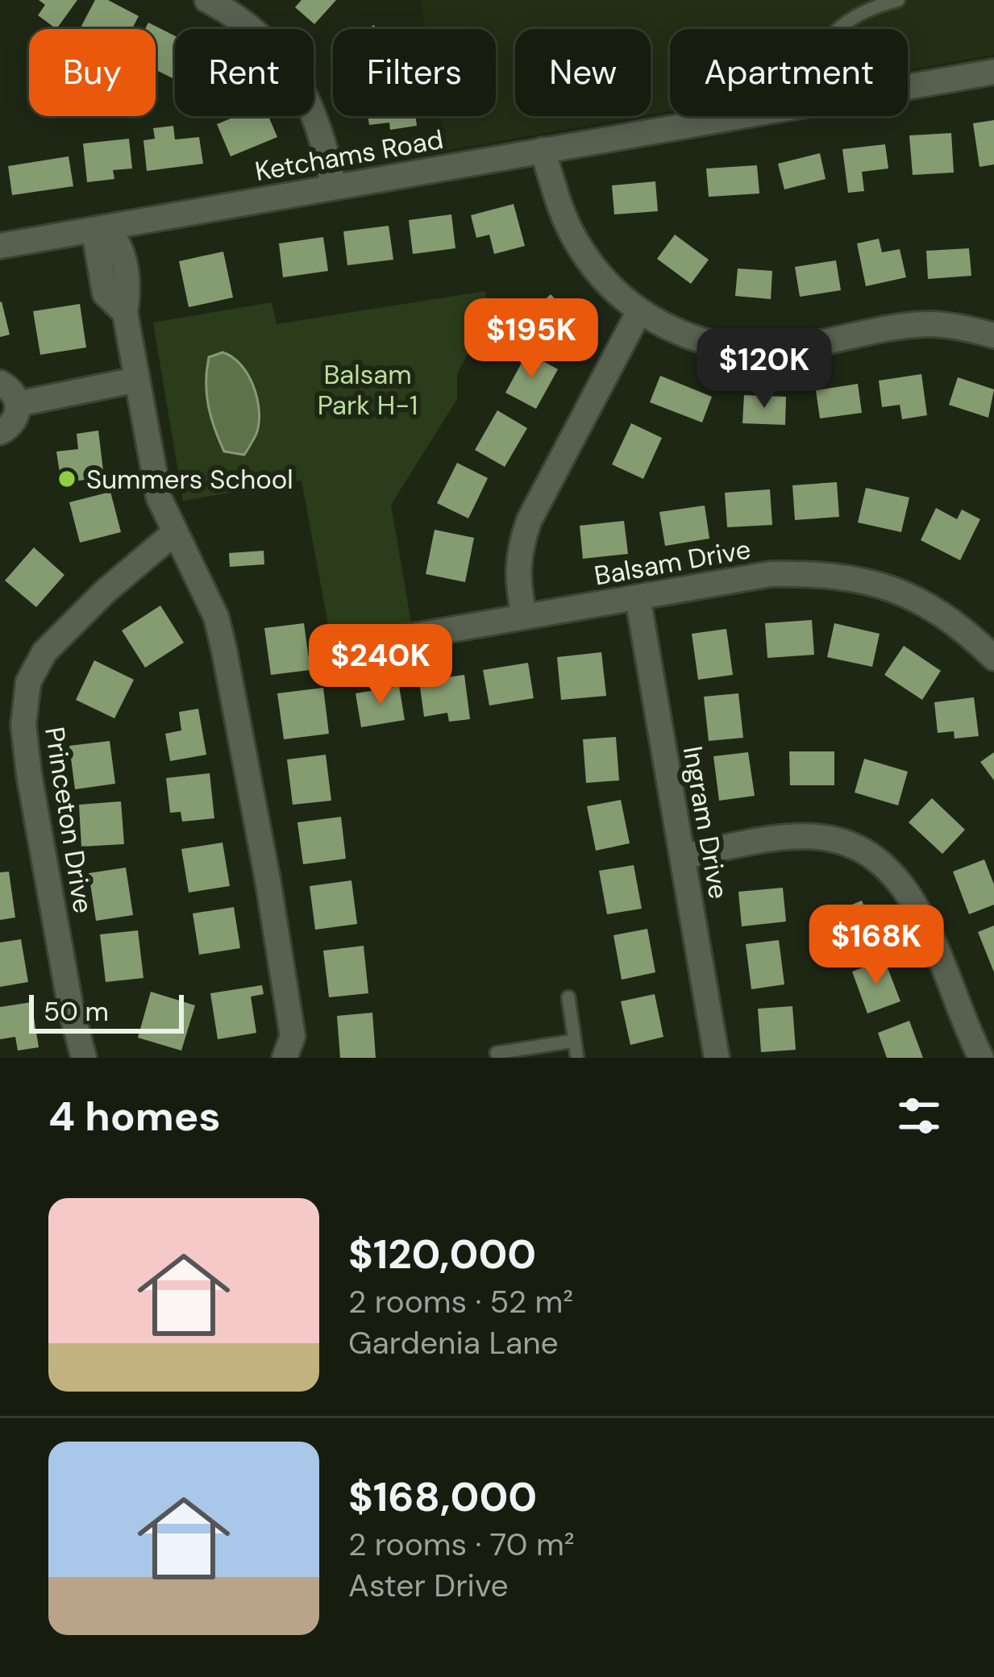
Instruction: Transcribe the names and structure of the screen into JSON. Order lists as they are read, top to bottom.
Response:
{
  "streets": {
    "street": [
      "Ketchams Road",
      "Balsam Drive",
      "Princeton Drive",
      "Ingram Drive"
    ]
  },
  "crossings": [
    ["Balsam Drive", "Ingram Drive"]
  ],
  "parks": ["Balsam Park H-1"],
  "places": ["Summers School"],
  "scale_bar": "50 m",
  "page": {
    "chip": [
      "Buy",
      "Rent",
      "Filters",
      "New",
      "Apartment"
    ],
    "price": [
      "$195K",
      "$120K",
      "$240K",
      "$168K"
    ],
    "scale": "50 m",
    "heading": "4 homes",
    "list": [
      {
        "name": "$120,000",
        "note": "2 rooms · 52 m² · Gardenia Lane"
      },
      {
        "name": "$168,000",
        "note": "2 rooms · 70 m² · Aster Drive"
      }
    ]
  }
}
